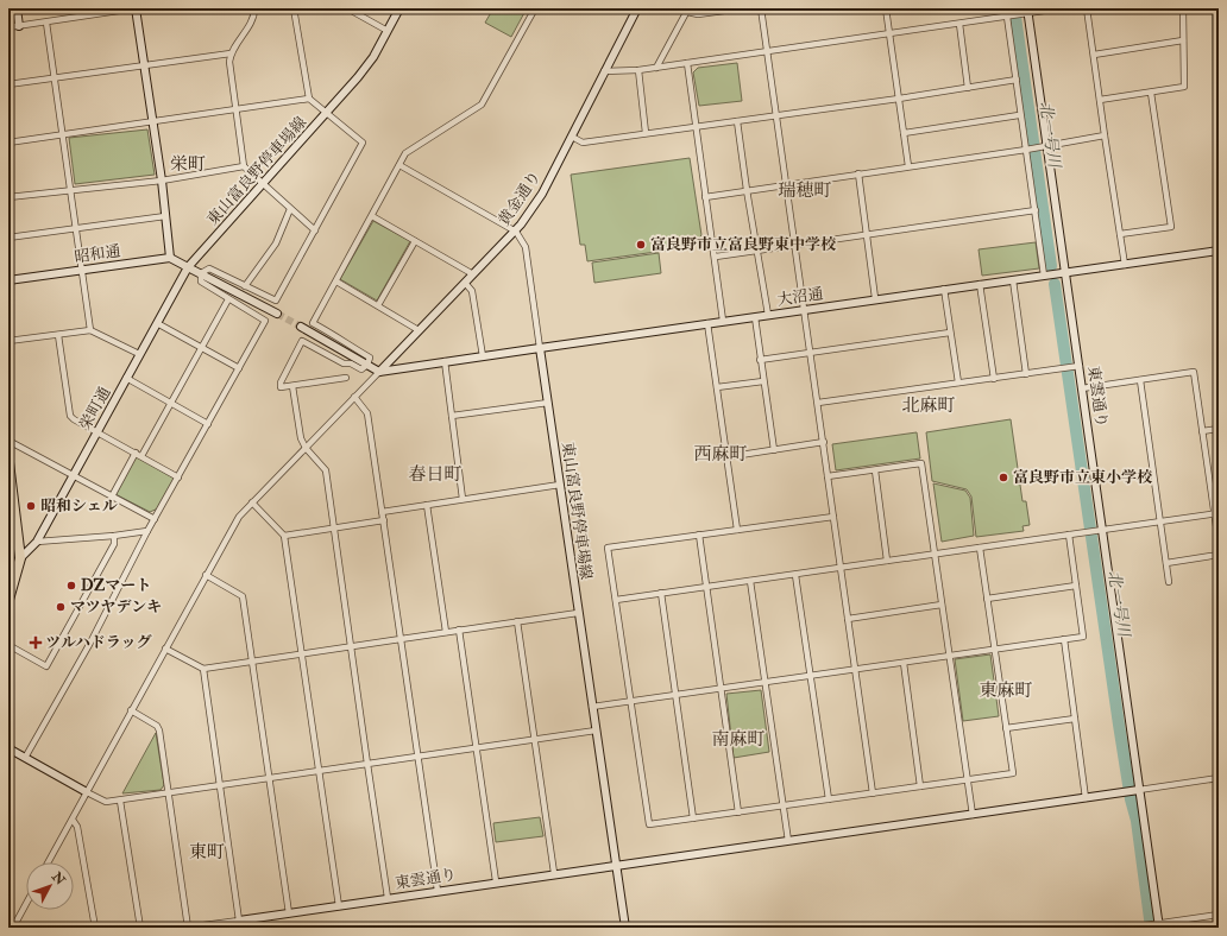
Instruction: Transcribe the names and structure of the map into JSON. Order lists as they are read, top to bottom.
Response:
{
  "streets": {
    "street": [
      "東山富良野停車場線",
      "黄金通り",
      "昭和通",
      "大沼通",
      "東雲通り",
      "栄町通"
    ]
  },
  "crossings": [
    ["東山富良野停車場線", "大沼通"],
    ["東山富良野停車場線", "東雲通り"],
    ["東山富良野停車場線", "栄町通"],
    ["大沼通", "東雲通り"]
  ],
  "districts": [
    "栄町",
    "瑞穂町",
    "北麻町",
    "西麻町",
    "春日町",
    "東麻町",
    "南麻町",
    "東町"
  ],
  "water": ["北一号川"],
  "places": {
    "other": [
      "富良野市立富良野東中学校",
      "富良野市立東小学校",
      "昭和シェル",
      "DZマート",
      "マツヤデンキ"
    ],
    "health": ["ツルハドラッグ"]
  },
  "north": "top right"
}
